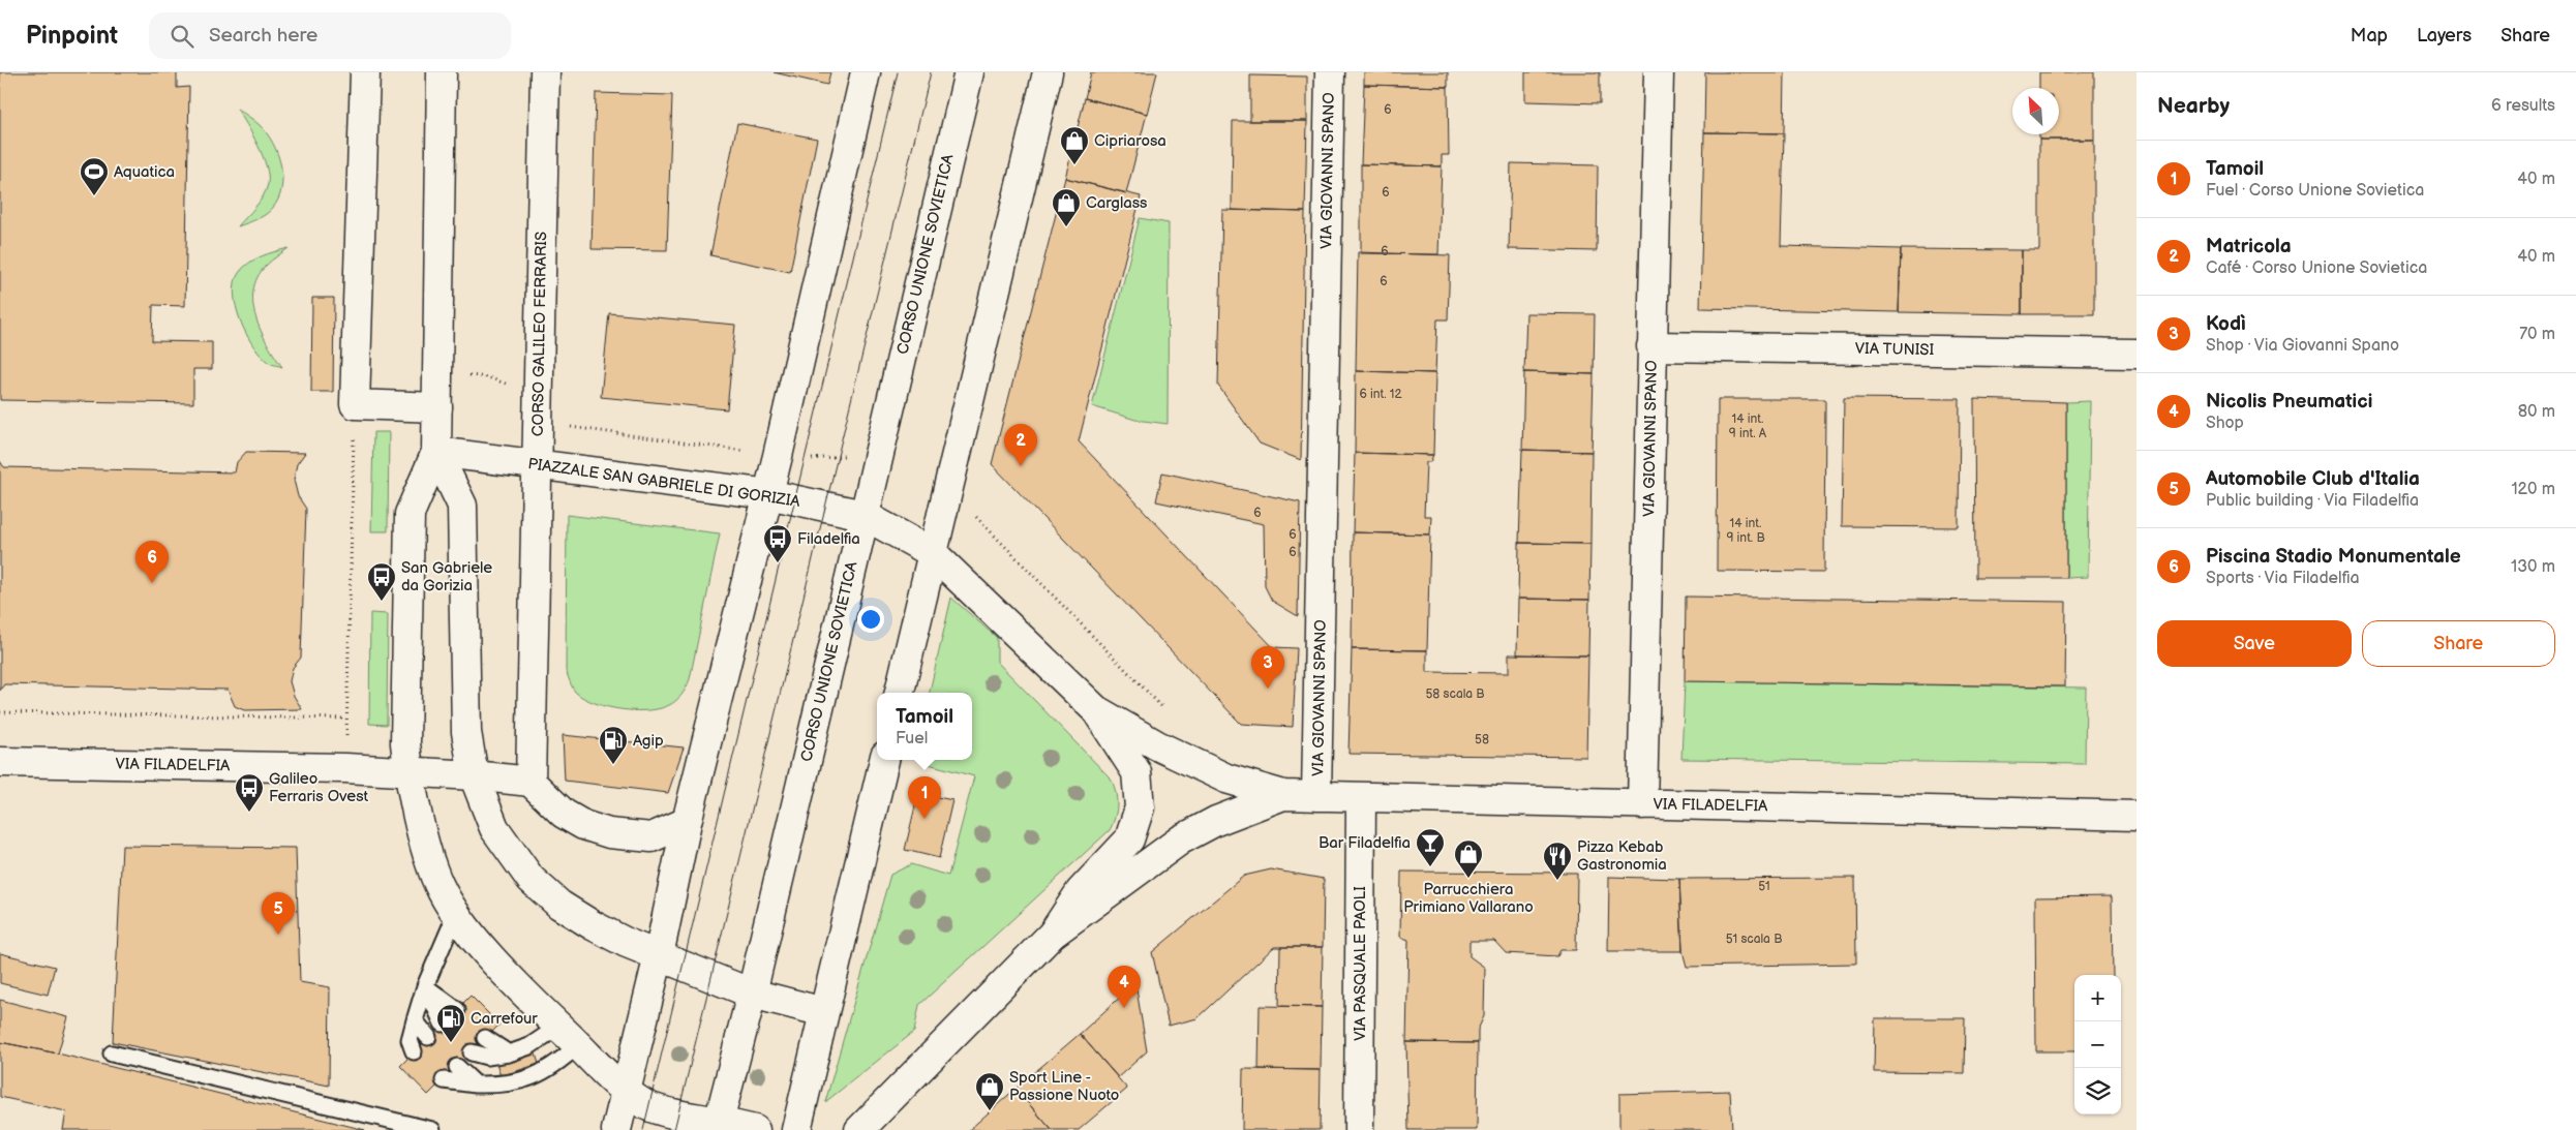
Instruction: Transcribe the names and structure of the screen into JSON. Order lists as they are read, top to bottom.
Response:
{
  "streets": {
    "street": [
      "VIA GIOVANNI SPANO",
      "CORSO UNIONE SOVIETICA",
      "CORSO GALILEO FERRARIS",
      "VIA TUNISI",
      "PIAZZALE SAN GABRIELE DI GORIZIA",
      "VIA FILADELFIA",
      "VIA PASQUALE PAOLI"
    ]
  },
  "crossings": [
    ["VIA GIOVANNI SPANO", "VIA TUNISI"],
    ["VIA GIOVANNI SPANO", "VIA FILADELFIA"],
    ["CORSO UNIONE SOVIETICA", "PIAZZALE SAN GABRIELE DI GORIZIA"],
    ["CORSO GALILEO FERRARIS", "PIAZZALE SAN GABRIELE DI GORIZIA"],
    ["CORSO GALILEO FERRARIS", "VIA FILADELFIA"],
    ["PIAZZALE SAN GABRIELE DI GORIZIA", "VIA FILADELFIA"],
    ["VIA FILADELFIA", "VIA PASQUALE PAOLI"]
  ],
  "places": {
    "shop": [
      "Cipriarosa",
      "Carglass",
      "Parrucchiera Primiano Vallarano",
      "Sport Line - Passione Nuoto"
    ],
    "sports": ["Aquatica"],
    "bus stop": ["Filadelfia", "San Gabriele da Gorizia", "Galileo Ferraris Ovest"],
    "fuel station": ["Agip", "Carrefour"],
    "bar": ["Bar Filadelfia"],
    "restaurant": ["Pizza Kebab Gastronomia"]
  },
  "house_numbers": [
    "6",
    "6",
    "6",
    "6",
    "6 int. 12",
    "14 int. 9 int. A",
    "6",
    "14 int. 9 int. B",
    "6",
    "6",
    "58 scala B",
    "58",
    "51",
    "51 scala B"
  ],
  "north": "top left",
  "page": {
    "header": "Pinpoint",
    "search": "Search here",
    "nav": ["Map", "Layers", "Share"],
    "heading": ["Nearby", "6 results"],
    "list": [
      {
        "mark": "1",
        "name": "Tamoil",
        "note": "Fuel · Corso Unione Sovietica",
        "value": "40 m"
      },
      {
        "mark": "2",
        "name": "Matricola",
        "note": "Café · Corso Unione Sovietica",
        "value": "40 m"
      },
      {
        "mark": "3",
        "name": "Kodì",
        "note": "Shop · Via Giovanni Spano",
        "value": "70 m"
      },
      {
        "mark": "4",
        "name": "Nicolis Pneumatici",
        "note": "Shop",
        "value": "80 m"
      },
      {
        "mark": "5",
        "name": "Automobile Club d'Italia",
        "note": "Public building · Via Filadelfia",
        "value": "120 m"
      },
      {
        "mark": "6",
        "name": "Piscina Stadio Monumentale",
        "note": "Sports · Via Filadelfia",
        "value": "130 m"
      }
    ],
    "pins": [
      "2",
      "6",
      "3",
      "1",
      "5",
      "4"
    ],
    "buttons": ["Save", "Share"],
    "popup": ["Tamoil", "Fuel"],
    "map_buttons": ["+", "−"]
  }
}
